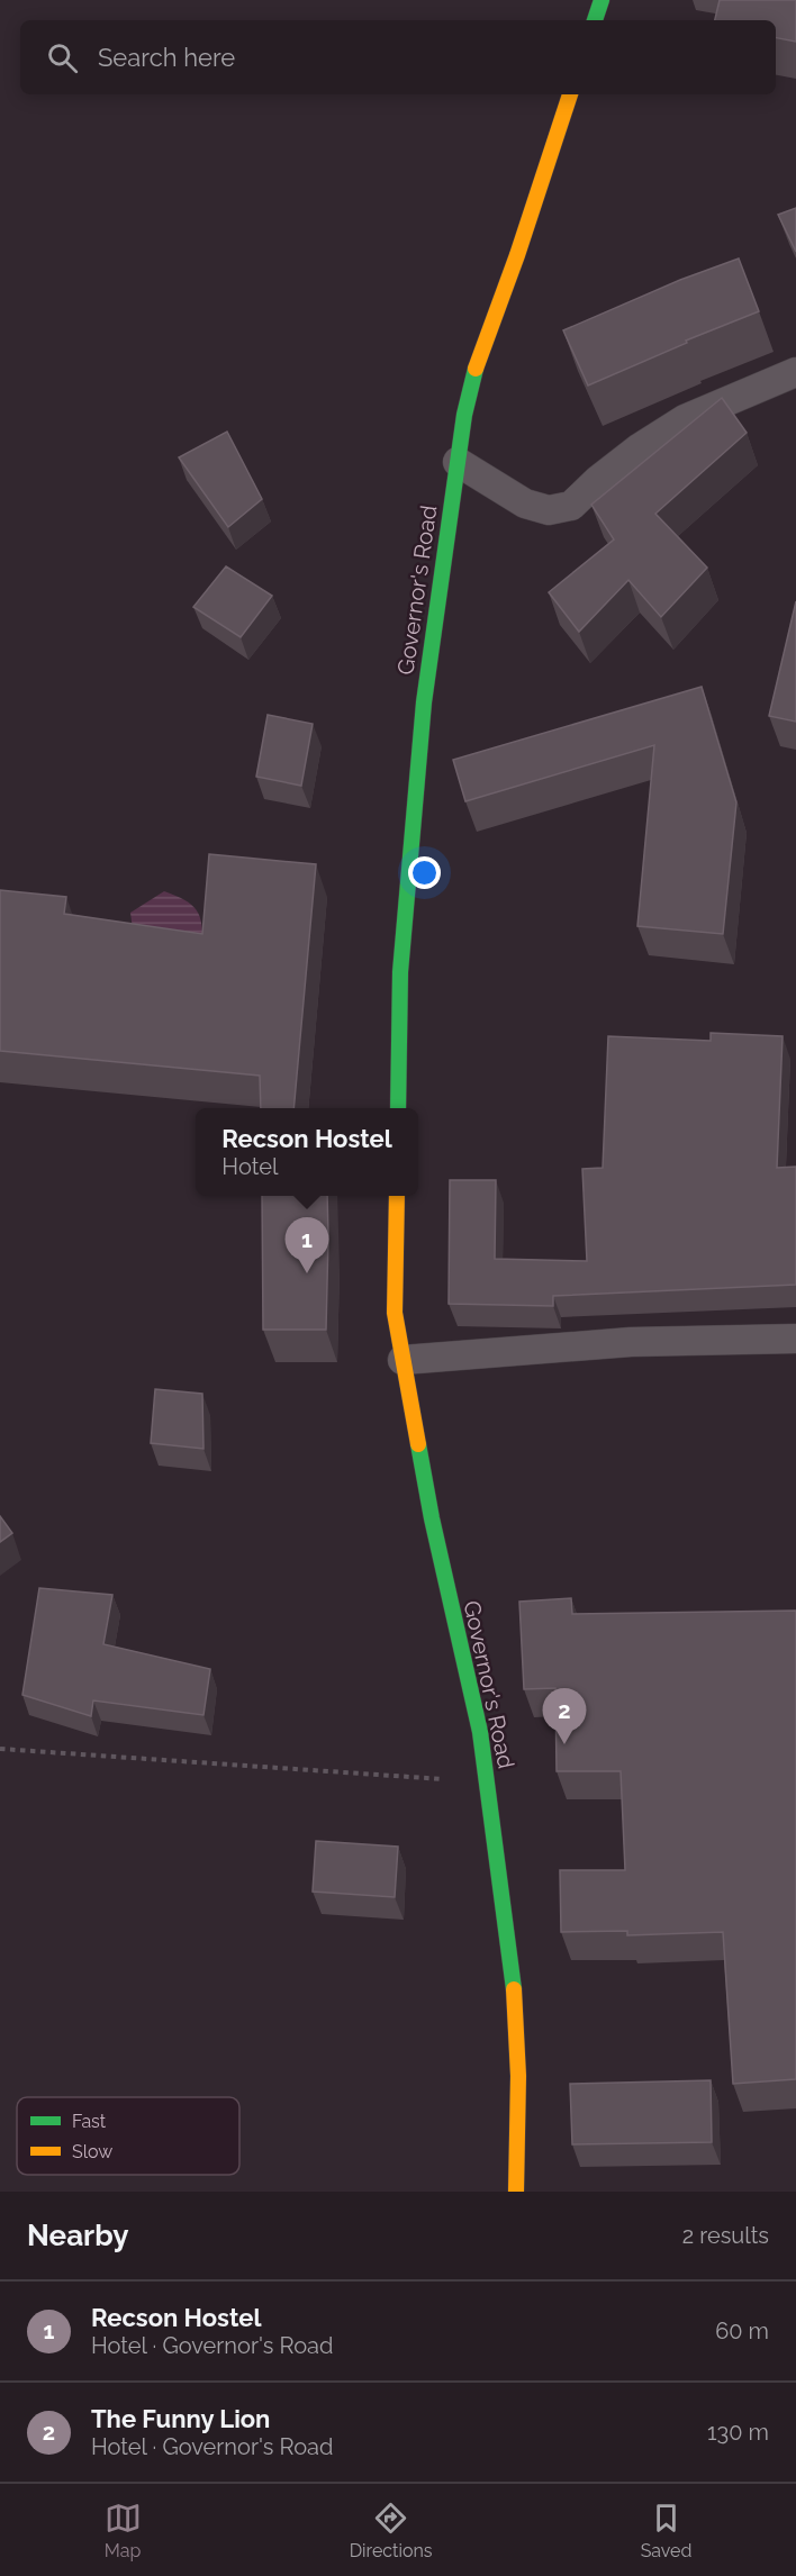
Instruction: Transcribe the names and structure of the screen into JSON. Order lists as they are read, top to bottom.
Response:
{
  "streets": {
    "street": ["Governor's Road"]
  },
  "legend": ["Fast", "Slow"],
  "page": {
    "search": "Search here",
    "popup": ["Recson Hostel", "Hotel"],
    "pins": ["1", "2"],
    "heading": ["Nearby", "2 results"],
    "list": [
      {
        "mark": "1",
        "name": "Recson Hostel",
        "note": "Hotel · Governor's Road",
        "value": "60 m"
      },
      {
        "mark": "2",
        "name": "The Funny Lion",
        "note": "Hotel · Governor's Road",
        "value": "130 m"
      }
    ],
    "nav": ["Map", "Directions", "Saved"]
  }
}
